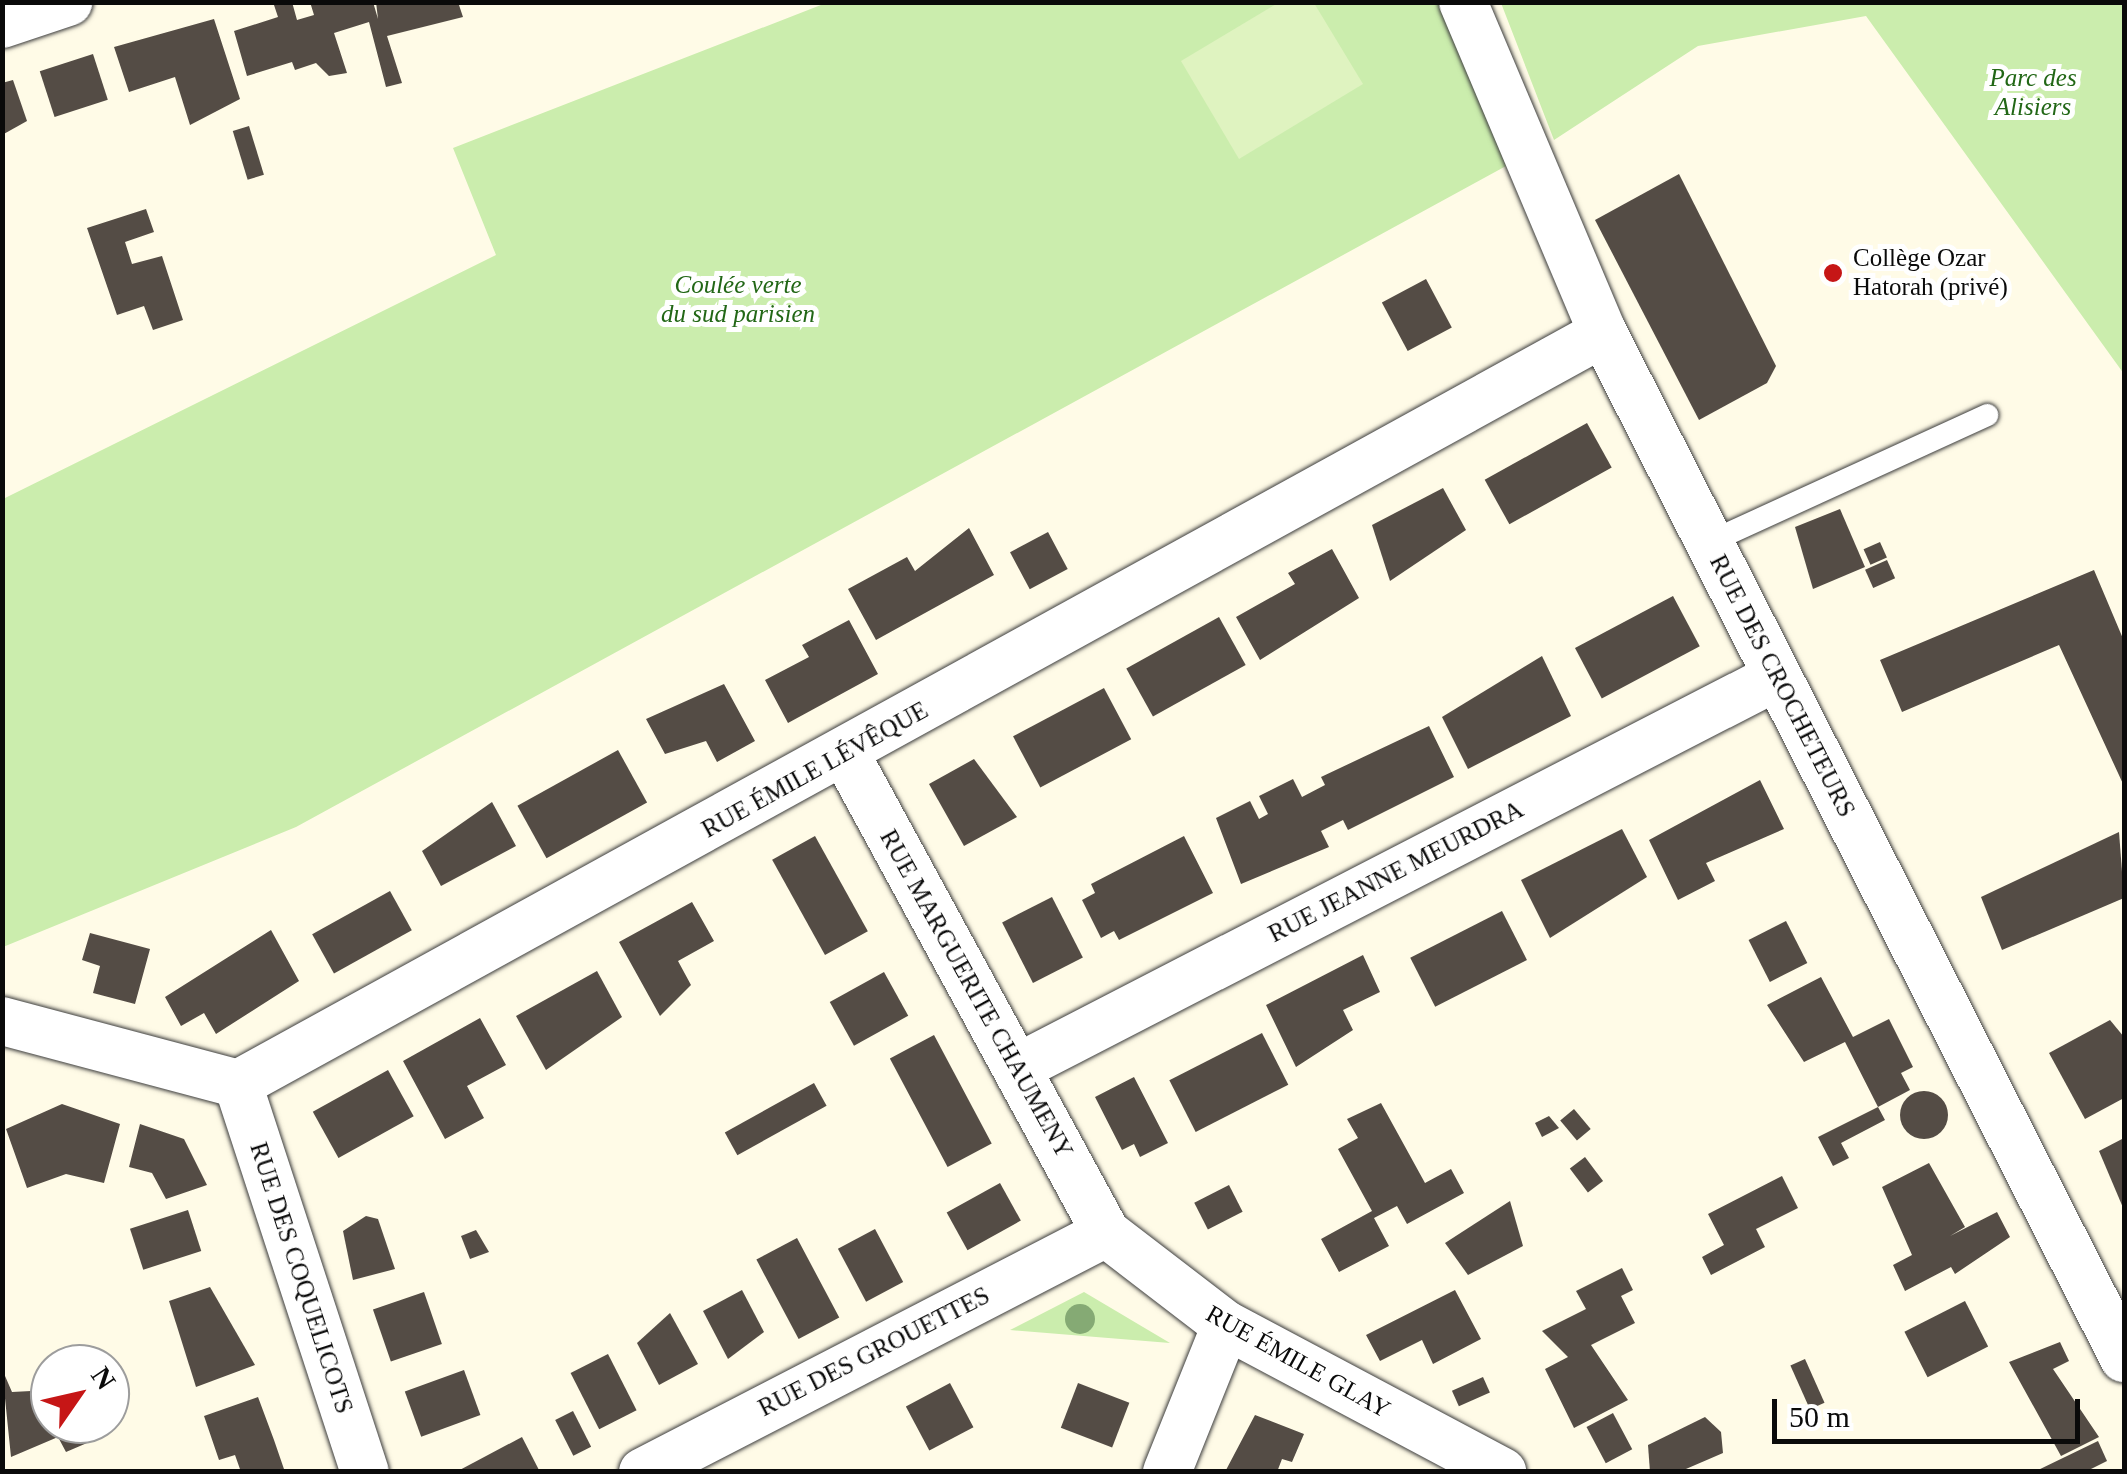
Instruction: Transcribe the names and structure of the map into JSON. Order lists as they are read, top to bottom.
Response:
{
  "streets": {
    "street": [
      "RUE DES CROCHETEURS",
      "RUE ÉMILE LÉVÊQUE",
      "RUE JEANNE MEURDRA",
      "RUE MARGUERITE CHAUMENY",
      "RUE DES COQUELICOTS",
      "RUE DES GROUETTES",
      "RUE ÉMILE GLAY"
    ]
  },
  "crossings": [
    ["RUE DES CROCHETEURS", "RUE ÉMILE LÉVÊQUE"],
    ["RUE DES CROCHETEURS", "RUE JEANNE MEURDRA"],
    ["RUE ÉMILE LÉVÊQUE", "RUE MARGUERITE CHAUMENY"],
    ["RUE ÉMILE LÉVÊQUE", "RUE DES COQUELICOTS"],
    ["RUE JEANNE MEURDRA", "RUE MARGUERITE CHAUMENY"],
    ["RUE MARGUERITE CHAUMENY", "RUE DES GROUETTES"],
    ["RUE MARGUERITE CHAUMENY", "RUE ÉMILE GLAY"],
    ["RUE DES GROUETTES", "RUE ÉMILE GLAY"]
  ],
  "parks": ["Parc des Alisiers", "Coulée verte du sud parisien"],
  "places": ["Collège Ozar Hatorah (privé)"],
  "scale_bar": "50 m",
  "north": "top right"
}
